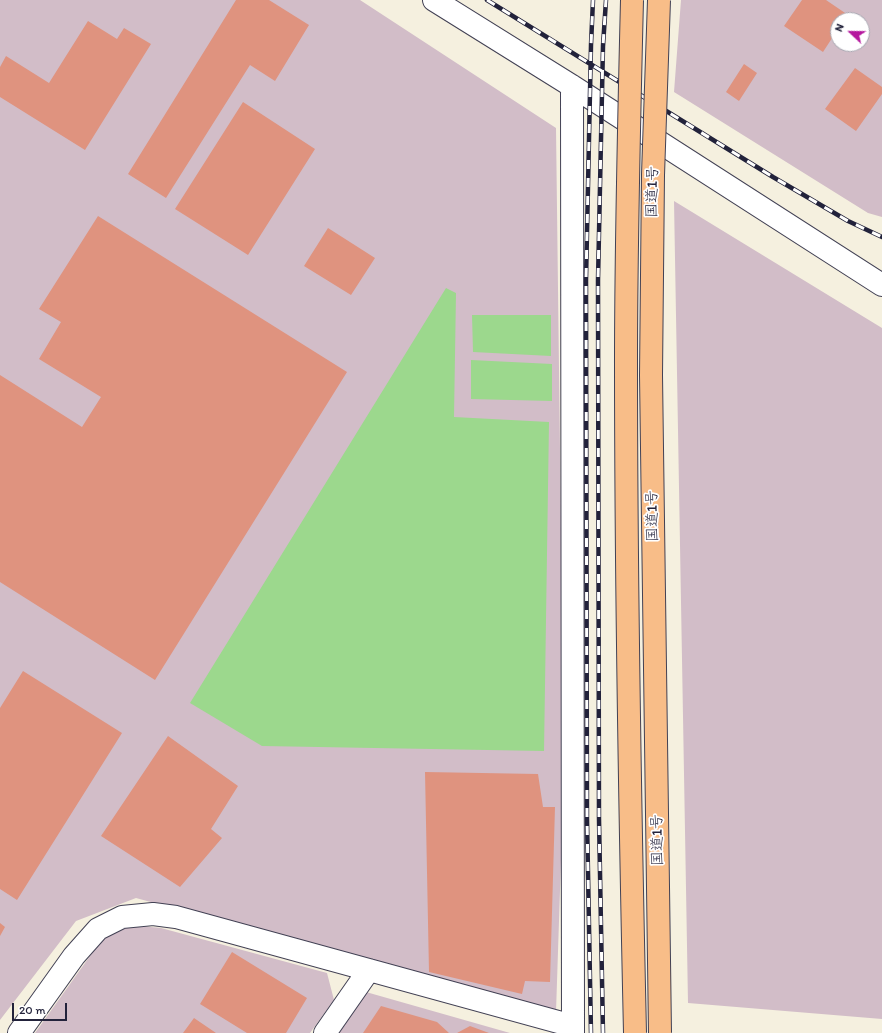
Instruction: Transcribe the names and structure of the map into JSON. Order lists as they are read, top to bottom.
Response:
{
  "streets": {
    "highway": ["国道1号"]
  },
  "scale_bar": "20 m",
  "north": "left"
}
